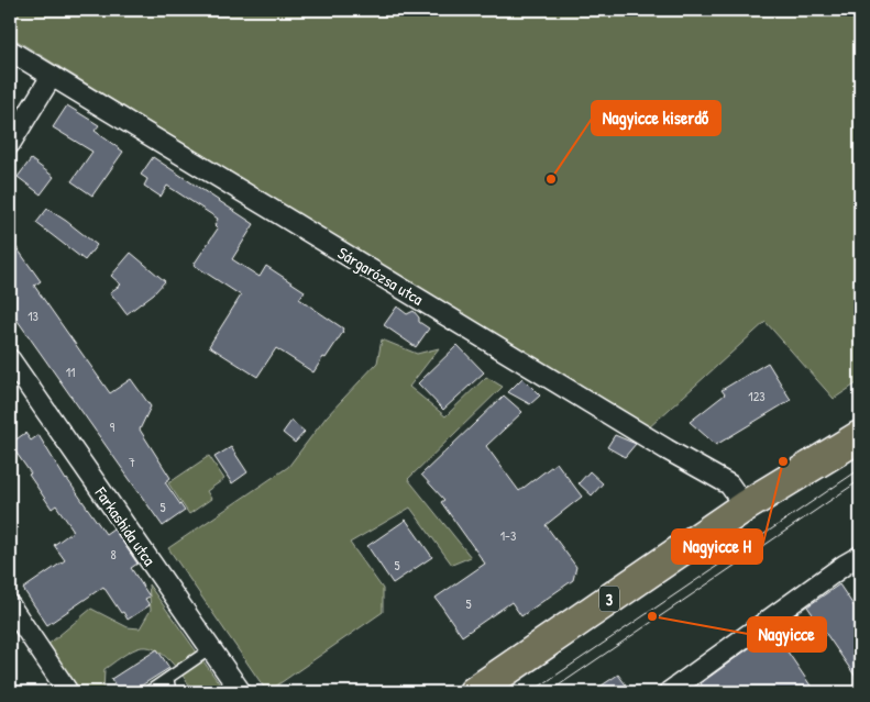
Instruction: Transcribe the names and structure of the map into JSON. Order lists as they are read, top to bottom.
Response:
{
  "streets": {
    "main road": ["3"],
    "street": ["Sárgarózsa utca", "Farkashida utca"]
  },
  "crossings": [
    ["Sárgarózsa utca", "3"]
  ],
  "places": ["Nagyicce kiserdő", "Nagyicce H", "Nagyicce"],
  "house_numbers": [
    "13",
    "11",
    "123",
    "9",
    "7",
    "5",
    "1-3",
    "8",
    "5",
    "5"
  ]
}
